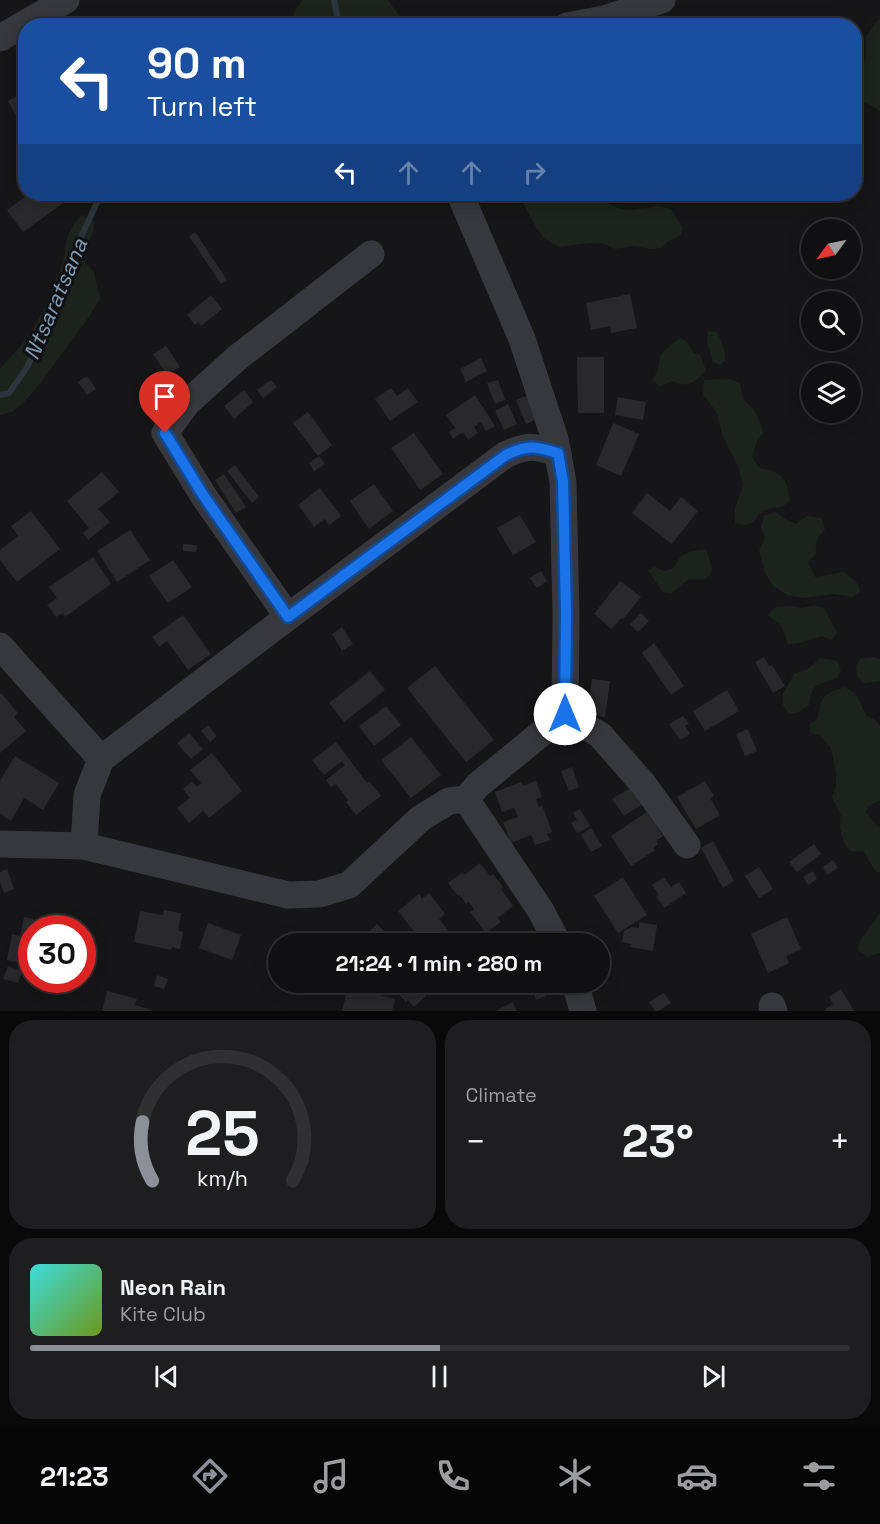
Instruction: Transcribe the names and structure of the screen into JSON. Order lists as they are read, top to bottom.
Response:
{
  "water": ["Ntsaratsana"],
  "north": "bottom left",
  "page": {
    "turn": ["90 m", "Turn left"],
    "limit": "30",
    "trip": "21:24 · 1 min · 280 m",
    "tile": "Climate",
    "heat": ["−", "23°", "+"],
    "song": ["Neon Rain", "Kite Club"],
    "tabs": "21:23",
    "gauge": ["25", "km/h"]
  }
}
